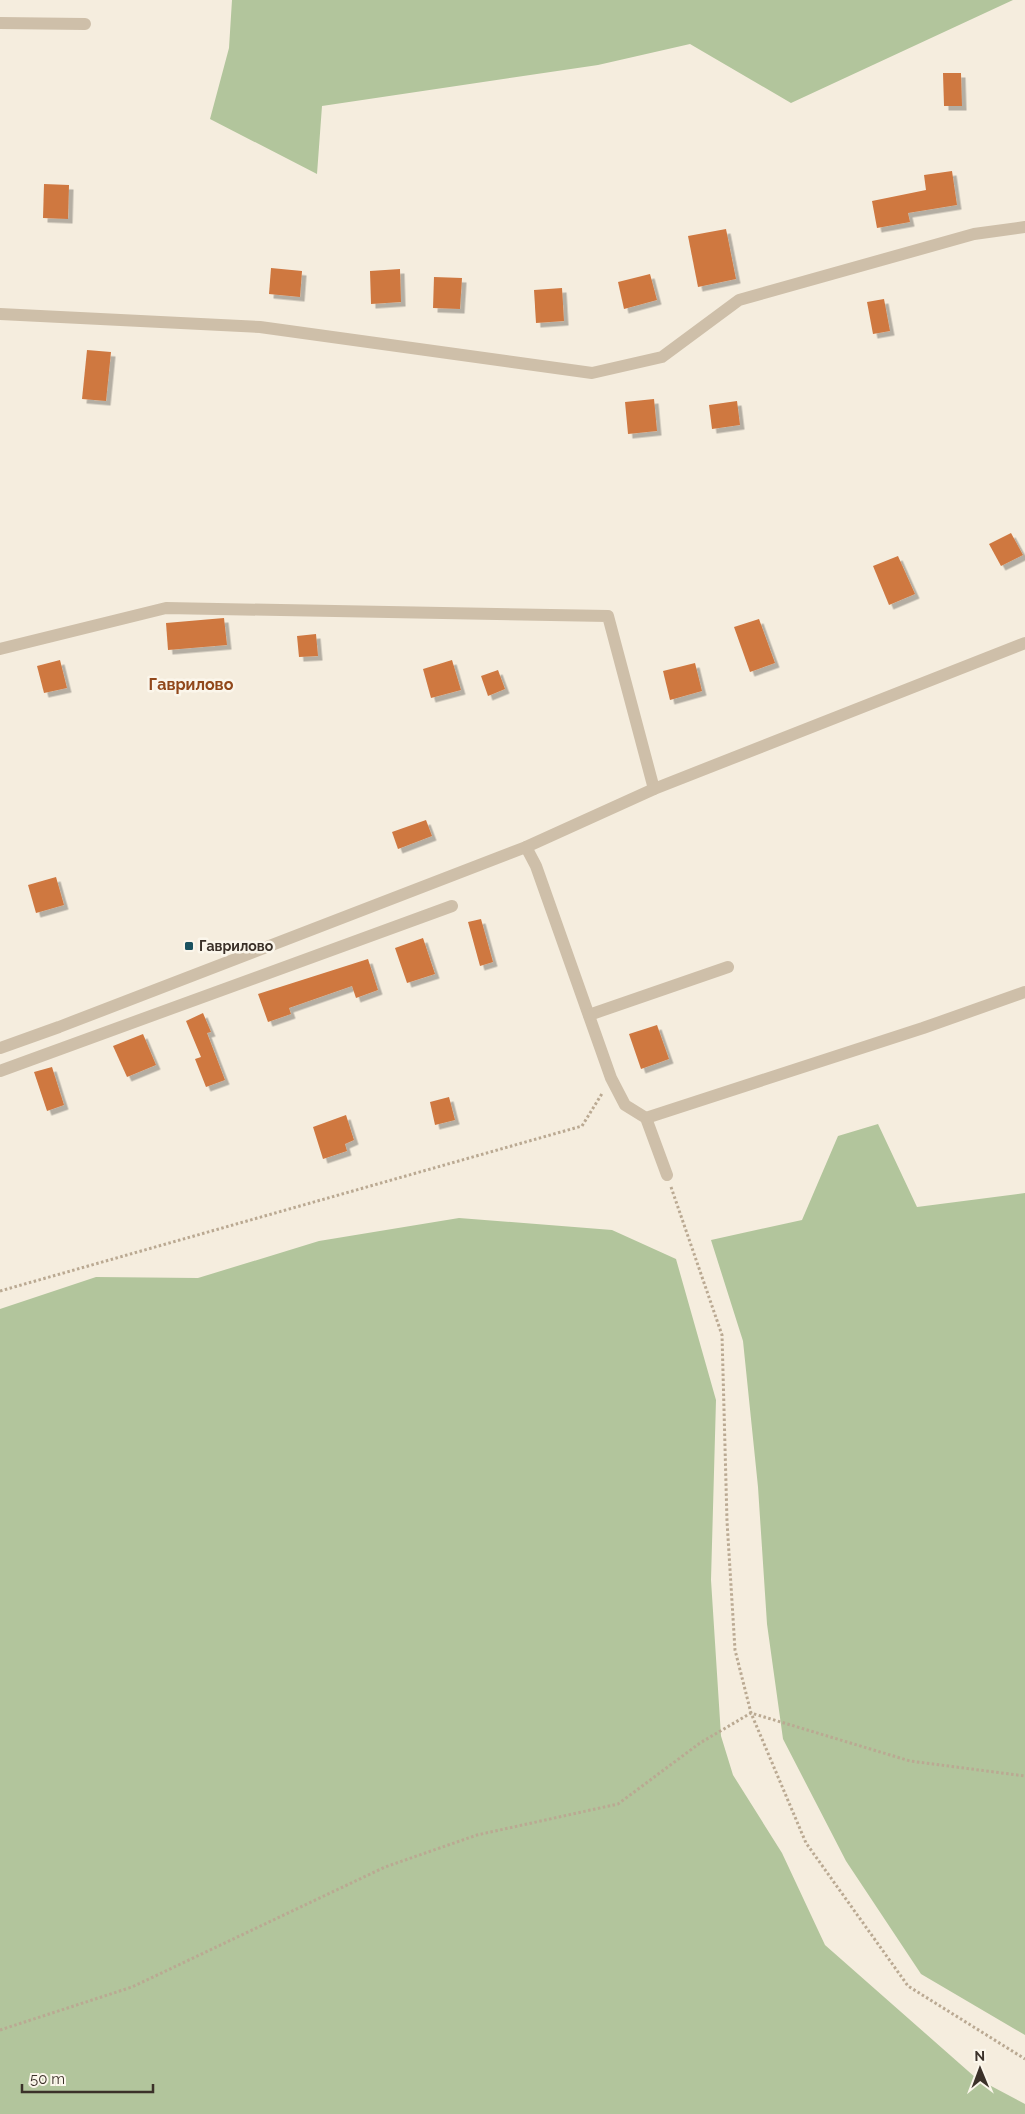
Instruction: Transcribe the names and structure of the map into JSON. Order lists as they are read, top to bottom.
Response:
{
  "districts": ["Гаврилово"],
  "places": {
    "transit": ["Гаврилово"]
  },
  "scale_bar": "50 m",
  "north": "top"
}
